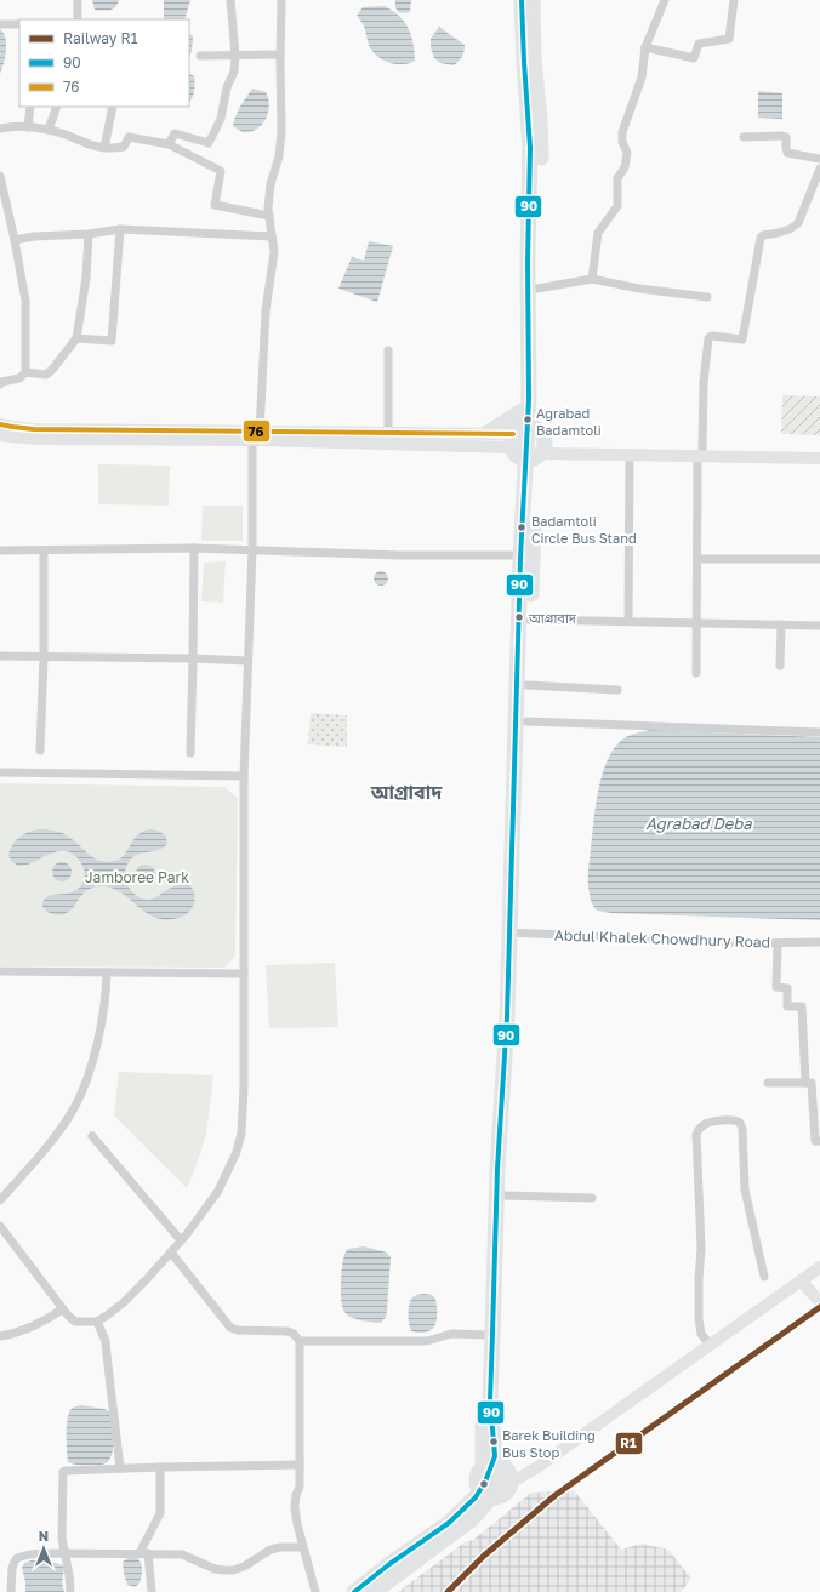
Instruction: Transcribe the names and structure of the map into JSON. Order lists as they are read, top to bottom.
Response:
{
  "streets": {
    "street": ["Abdul Khalek Chowdhury Road"]
  },
  "districts": ["আগ্রাবাদ"],
  "water": ["Agrabad Deba"],
  "parks": ["Jamboree Park"],
  "places": [
    "Agrabad Badamtoli",
    "Badamtoli Circle Bus Stand",
    "আগ্রাবাদ",
    "Barek Building Bus Stop"
  ],
  "lines": ["transit line 90", "transit line 76", "rail line R1"],
  "legend": ["Railway R1", "90", "76"],
  "north": "top"
}
